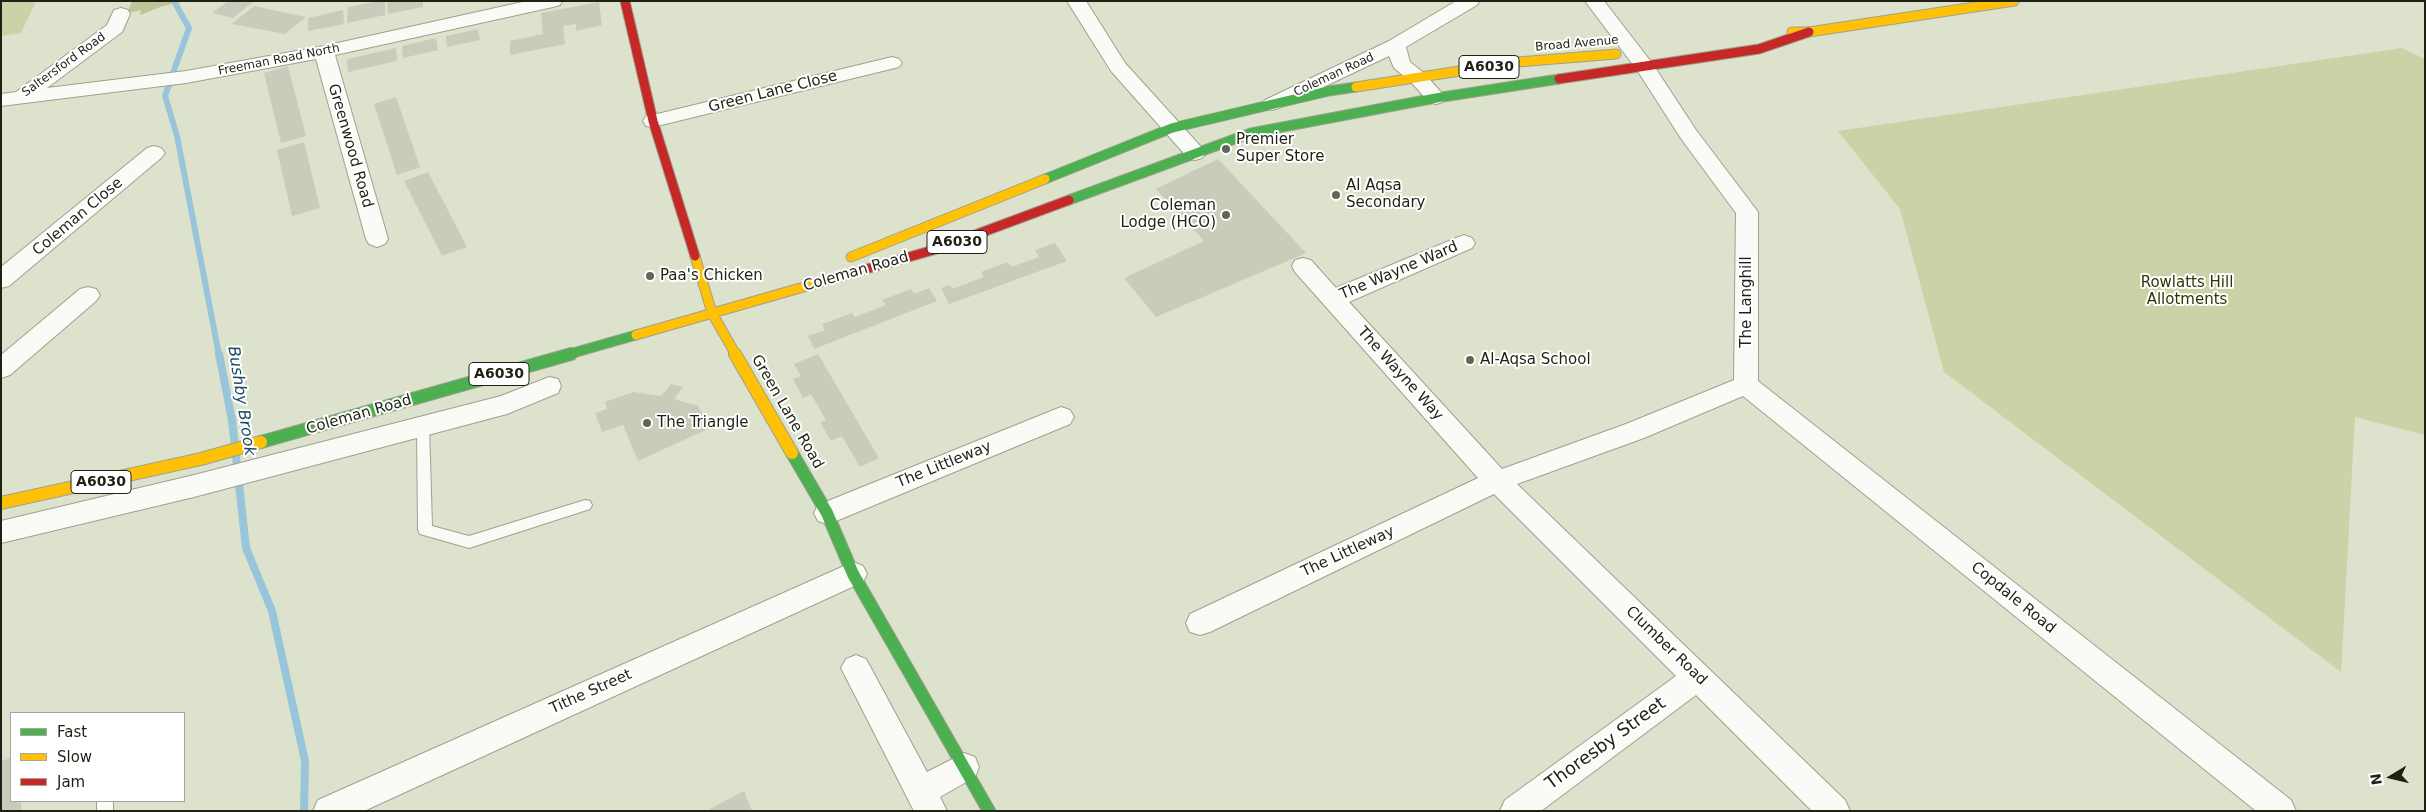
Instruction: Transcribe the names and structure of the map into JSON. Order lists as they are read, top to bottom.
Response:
{
  "streets": {
    "main road": [
      "Broad Avenue",
      "A6030",
      "Coleman Road",
      "Green Lane Road"
    ],
    "street": [
      "Freeman Road North",
      "Saltersford Road",
      "Green Lane Close",
      "Greenwood Road",
      "Coleman Close",
      "The Wayne Ward",
      "The Langhill",
      "The Wayne Way",
      "The Littleway",
      "Copdale Road",
      "Clumber Road",
      "Tithe Street",
      "Thoresby Street"
    ]
  },
  "crossings": [
    ["Broad Avenue", "Coleman Road"],
    ["Broad Avenue", "The Langhill"],
    ["Freeman Road North", "Saltersford Road"],
    ["Freeman Road North", "Greenwood Road"],
    ["Coleman Road", "Green Lane Road"],
    ["Green Lane Close", "Green Lane Road"],
    ["The Wayne Ward", "The Wayne Way"],
    ["The Langhill", "Copdale Road"],
    ["The Wayne Way", "The Littleway"],
    ["The Wayne Way", "Clumber Road"],
    ["Green Lane Road", "The Littleway"],
    ["Green Lane Road", "Tithe Street"],
    ["The Littleway", "Clumber Road"],
    ["Clumber Road", "Thoresby Street"]
  ],
  "water": ["Bushby Brook"],
  "parks": ["Rowlatts Hill Allotments"],
  "places": [
    "Premier Super Store",
    "Al Aqsa Secondary",
    "Coleman Lodge (HCO)",
    "Paa's Chicken",
    "Al-Aqsa School",
    "The Triangle"
  ],
  "legend": ["Fast", "Slow", "Jam"],
  "north": "left"
}
